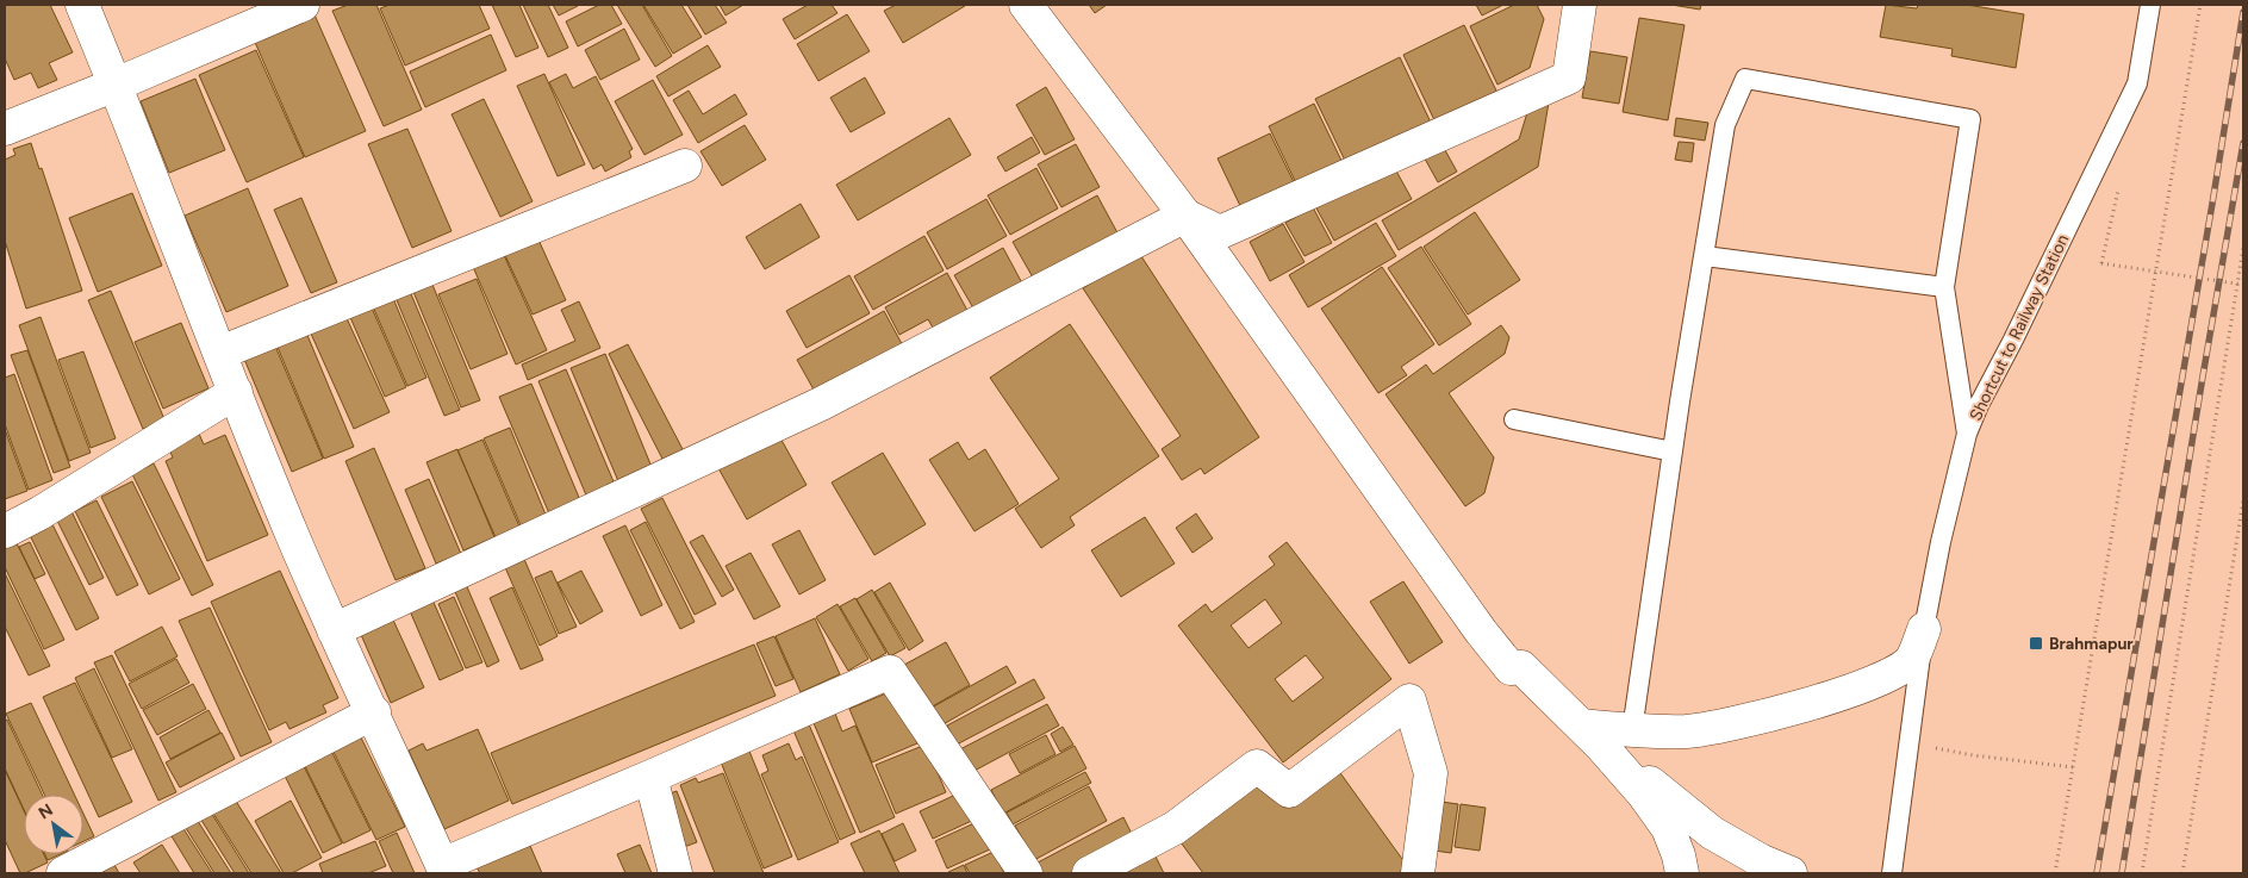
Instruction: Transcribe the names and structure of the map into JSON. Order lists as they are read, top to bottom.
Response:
{
  "streets": {
    "lane": ["Shortcut to Railway Station"]
  },
  "places": {
    "transit": ["Brahmapur"]
  },
  "north": "top left"
}
